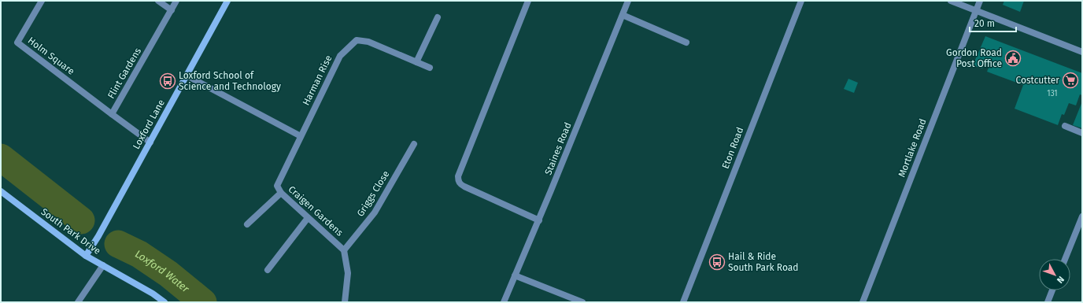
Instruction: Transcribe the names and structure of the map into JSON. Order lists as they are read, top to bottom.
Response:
{
  "streets": {
    "street": [
      "Holm Square",
      "Flint Gardens",
      "Harman Rise",
      "Loxford Lane",
      "Eton Road",
      "Mortlake Road",
      "Staines Road",
      "Griggs Close",
      "Craigen Gardens",
      "South Park Drive"
    ]
  },
  "crossings": [
    ["Holm Square", "Flint Gardens"],
    ["Flint Gardens", "Loxford Lane"],
    ["Harman Rise", "Craigen Gardens"],
    ["Loxford Lane", "South Park Drive"],
    ["Griggs Close", "Craigen Gardens"]
  ],
  "water": ["Loxford Water"],
  "places": {
    "public building": ["Gordon Road Post Office"],
    "supermarket": ["Costcutter"],
    "bus stop": ["Loxford School of Science and Technology", "Hail & Ride South Park Road"]
  },
  "house_numbers": ["131"],
  "scale_bar": "20 m",
  "north": "bottom right"
}
